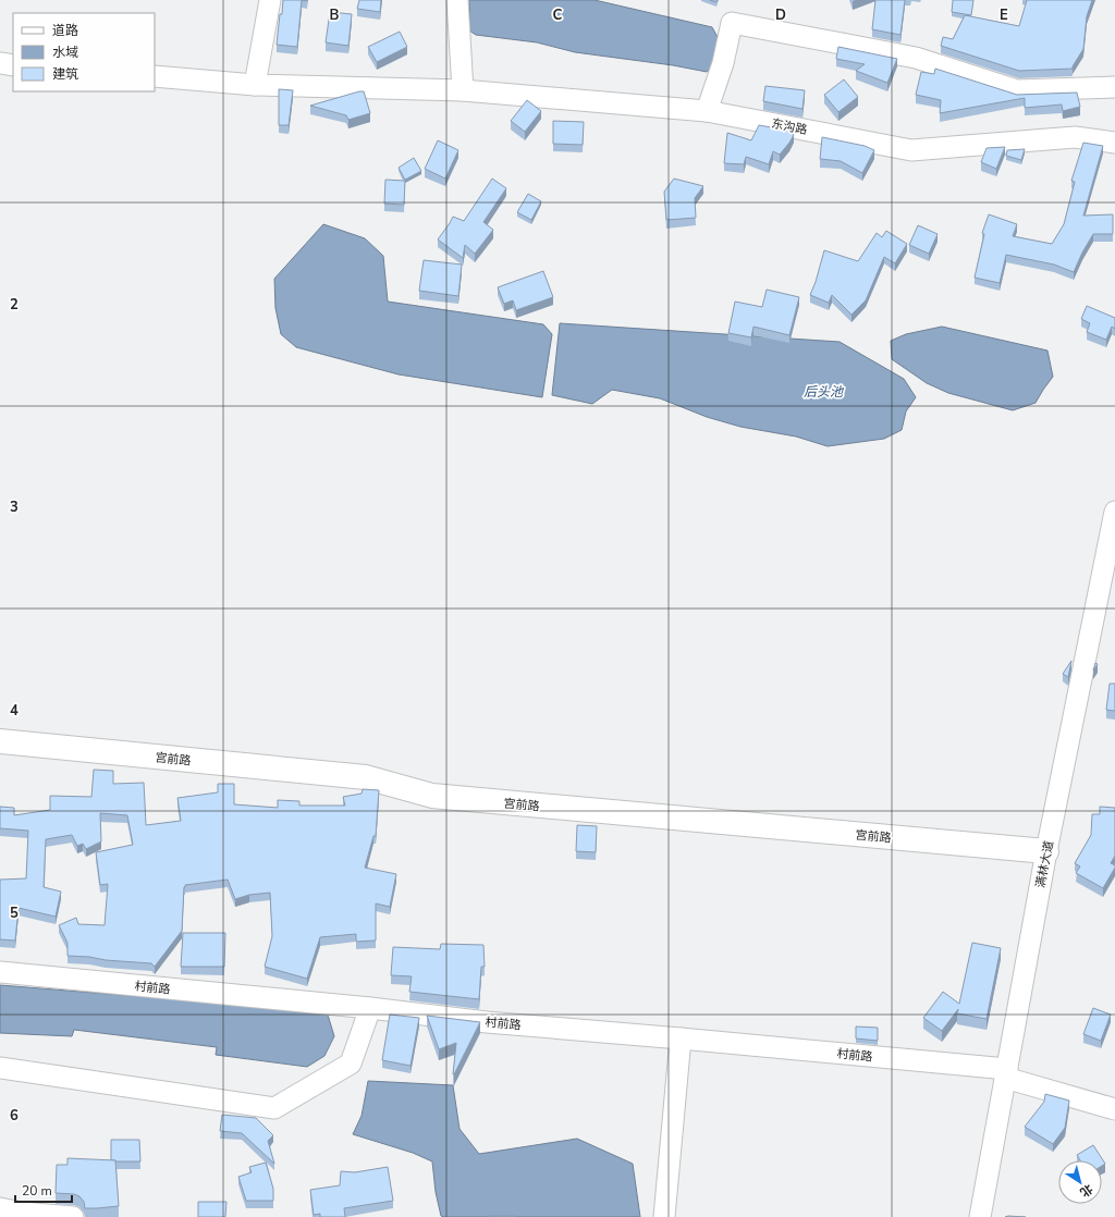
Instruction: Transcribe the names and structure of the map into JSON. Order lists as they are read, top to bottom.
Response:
{
  "streets": {
    "street": [
      "东沟路",
      "宫前路",
      "满林大道",
      "村前路"
    ]
  },
  "crossings": [
    ["宫前路", "满林大道"],
    ["满林大道", "村前路"]
  ],
  "water": ["后头池"],
  "legend": ["道路", "水域", "建筑"],
  "scale_bar": "20 m",
  "north": "bottom right",
  "grid": {
    "columns": [
      "B",
      "C",
      "D",
      "E"
    ],
    "rows": [
      "2",
      "3",
      "4",
      "5",
      "6"
    ]
  }
}
